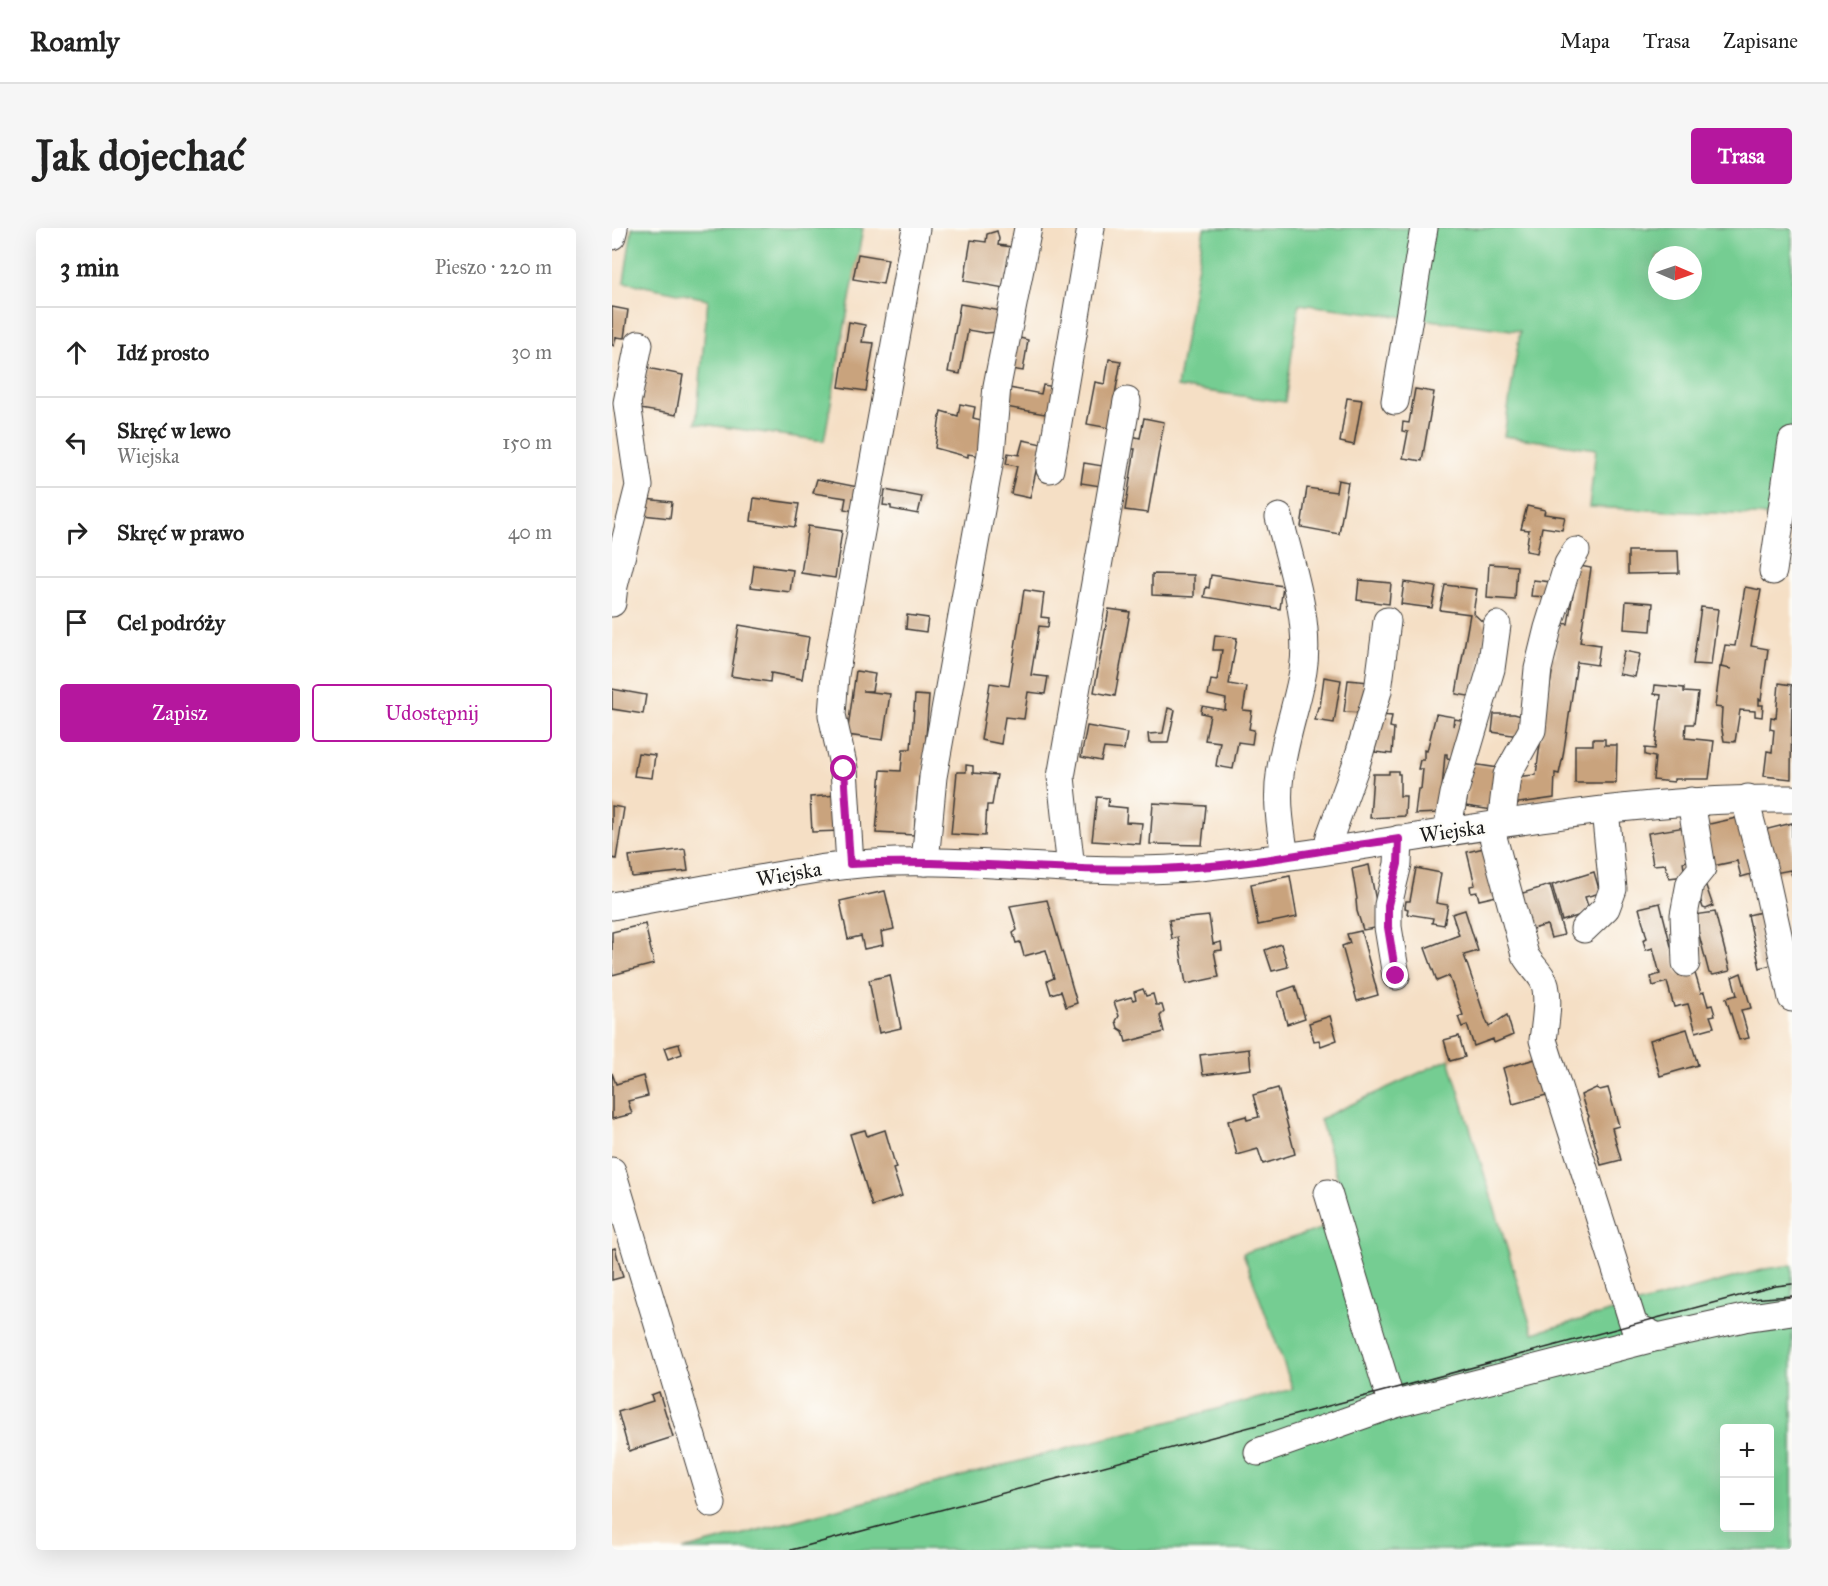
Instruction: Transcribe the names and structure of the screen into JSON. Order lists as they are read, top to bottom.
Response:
{
  "streets": {
    "street": ["Wiejska"]
  },
  "north": "right",
  "page": {
    "header": "Roamly",
    "nav": ["Mapa", "Trasa", "Zapisane"],
    "buttons": [
      "Trasa",
      ["Zapisz", "Udostępnij"]
    ],
    "title": "Jak dojechać",
    "heading": ["3 min", "Pieszo · 220 m"],
    "list": [
      ["Idź prosto", "30 m"],
      ["Skręć w lewo", "Wiejska", "150 m"],
      ["Skręć w prawo", "40 m"],
      "Cel podróży"
    ],
    "map_buttons": ["+", "−"]
  }
}
